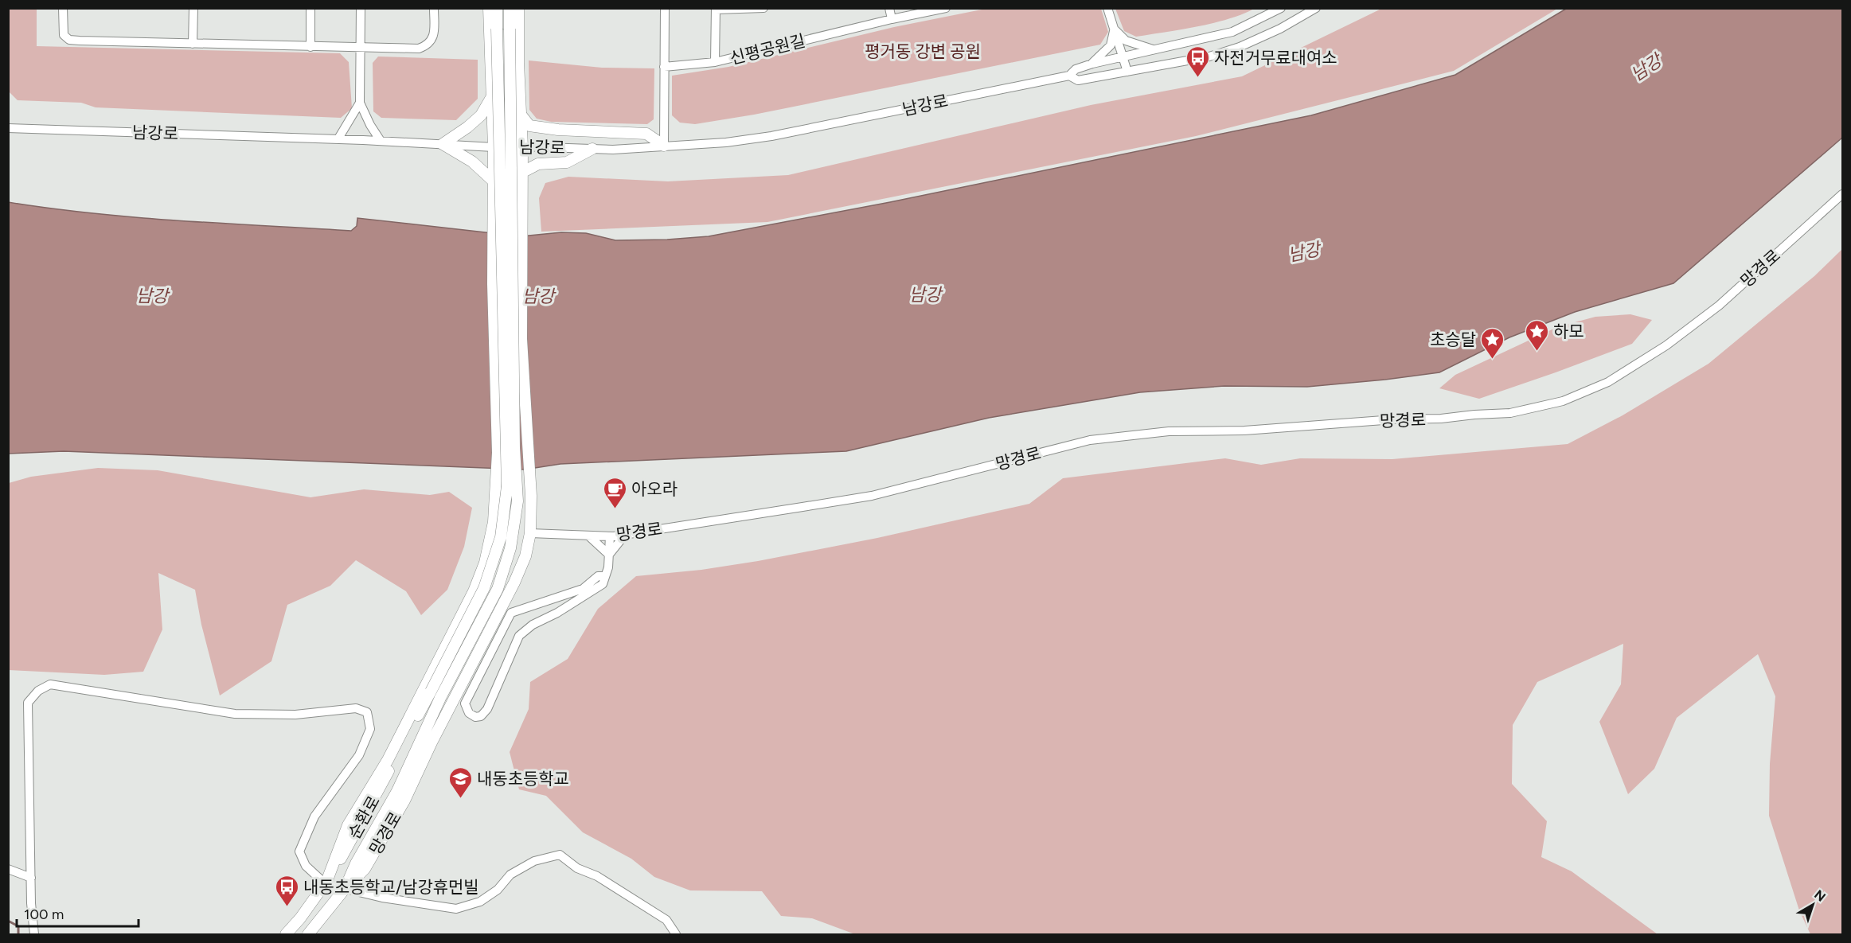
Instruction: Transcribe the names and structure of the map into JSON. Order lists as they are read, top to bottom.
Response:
{
  "streets": {
    "main road": ["망경로", "순환로"],
    "street": ["신평공원길", "남강로"]
  },
  "crossings": [
    ["망경로", "순환로"]
  ],
  "water": ["남강"],
  "parks": ["평거동 강변 공원"],
  "places": {
    "bus stop": ["자전거무료대여소", "내동초등학교/남강휴먼빌"],
    "place": ["하모", "초승달"],
    "cafe": ["아오라"],
    "school or university": ["내동초등학교"]
  },
  "scale_bar": "100 m",
  "north": "top right"
}
